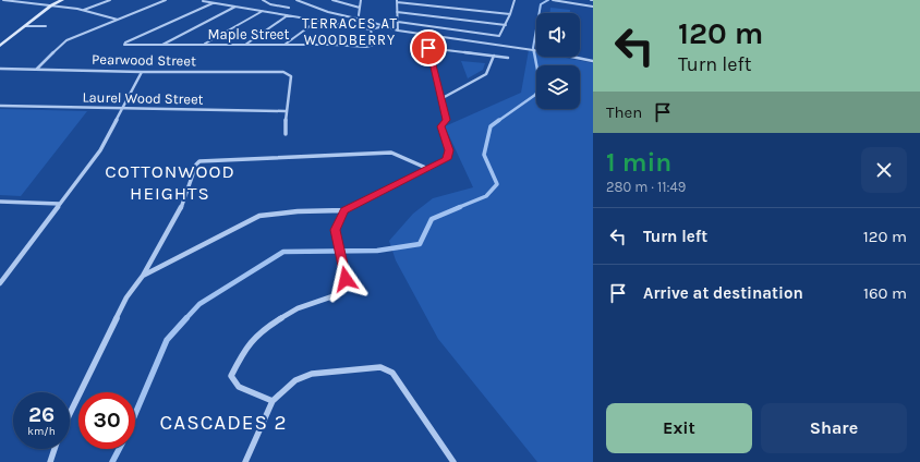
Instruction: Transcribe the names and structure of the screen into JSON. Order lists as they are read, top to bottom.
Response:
{
  "streets": {
    "street": ["Maple Street", "Pearwood Street", "Laurel Wood Street"]
  },
  "crossings": [
    ["Pearwood Street", "Laurel Wood Street"]
  ],
  "districts": ["TERRACES AT WOODBERRY", "COTTONWOOD HEIGHTS", "CASCADES 2"],
  "page": {
    "turn": ["120 m", "Turn left"],
    "then": "Then",
    "heading": ["1 min", "280 m · 11:49"],
    "list": [
      {
        "name": "Turn left",
        "value": "120 m"
      },
      {
        "name": "Arrive at destination",
        "value": "160 m"
      }
    ],
    "speed": "26 km/h",
    "limit": "30",
    "buttons": ["Exit", "Share"]
  }
}
